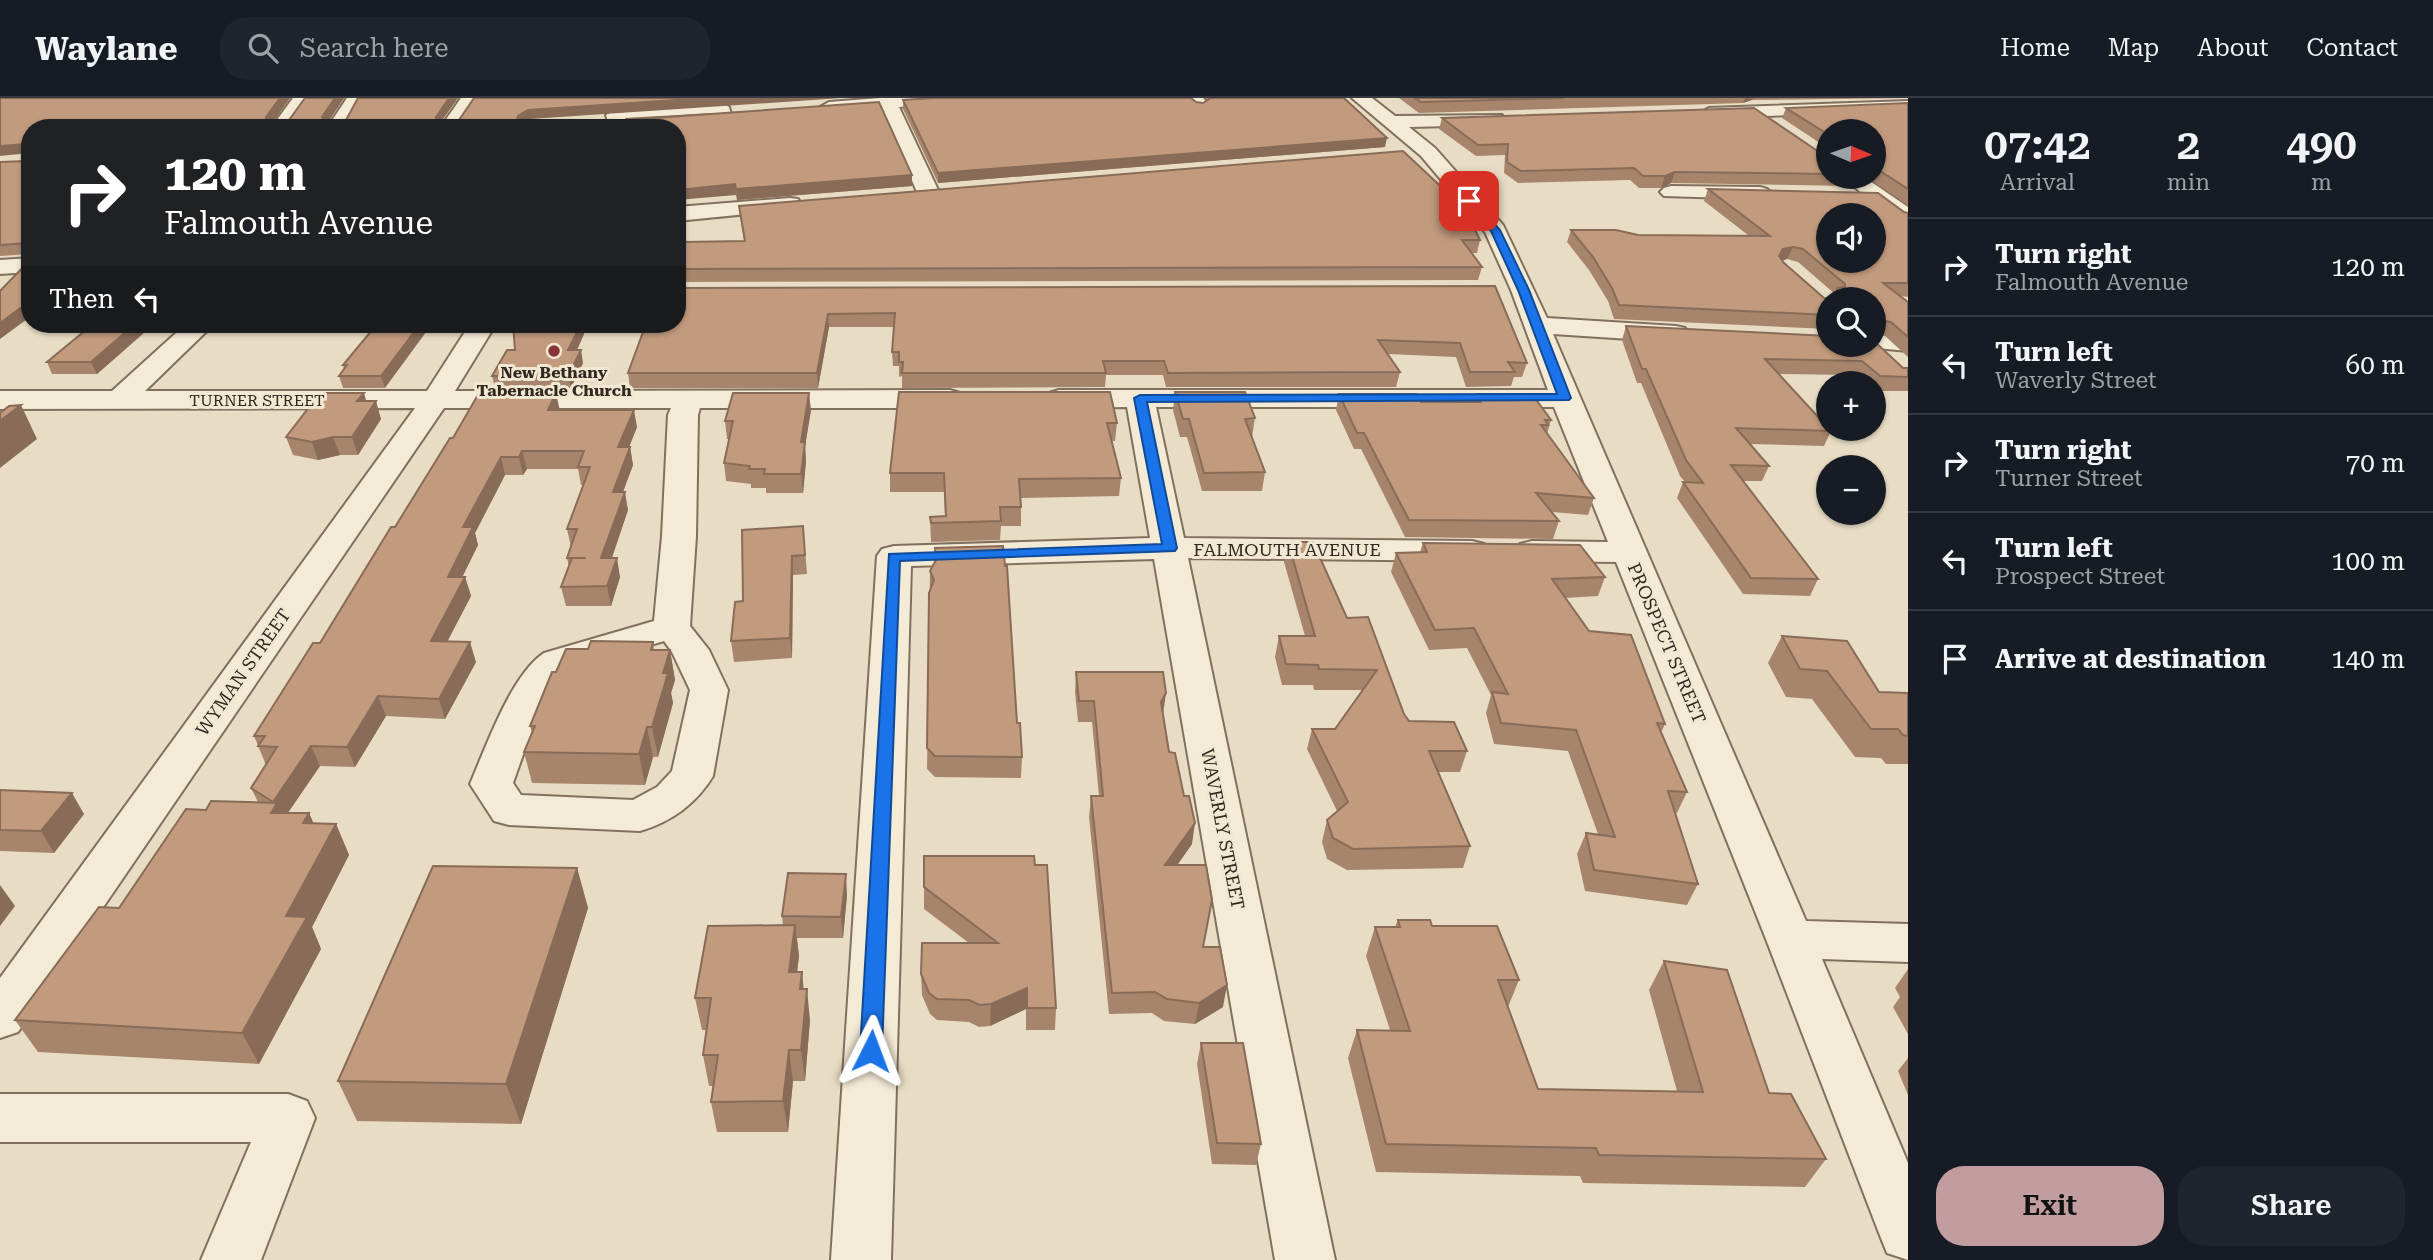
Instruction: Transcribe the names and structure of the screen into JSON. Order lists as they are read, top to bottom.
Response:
{
  "streets": {
    "street": [
      "TURNER STREET",
      "FALMOUTH AVENUE",
      "PROSPECT STREET",
      "WYMAN STREET",
      "WAVERLY STREET"
    ]
  },
  "crossings": [
    ["TURNER STREET", "WYMAN STREET"],
    ["FALMOUTH AVENUE", "PROSPECT STREET"],
    ["FALMOUTH AVENUE", "WAVERLY STREET"]
  ],
  "places": ["New Bethany Tabernacle Church"],
  "north": "right",
  "page": {
    "header": "Waylane",
    "search": "Search here",
    "nav": [
      "Home",
      "Map",
      "About",
      "Contact"
    ],
    "eta": [
      "07:42",
      "Arrival",
      "2",
      "min",
      "490",
      "m"
    ],
    "map_buttons": ["+", "−"],
    "turn": ["120 m", "Falmouth Avenue"],
    "list": [
      {
        "name": "Turn right",
        "note": "Falmouth Avenue",
        "value": "120 m"
      },
      {
        "name": "Turn left",
        "note": "Waverly Street",
        "value": "60 m"
      },
      {
        "name": "Turn right",
        "note": "Turner Street",
        "value": "70 m"
      },
      {
        "name": "Turn left",
        "note": "Prospect Street",
        "value": "100 m"
      },
      {
        "name": "Arrive at destination",
        "value": "140 m"
      }
    ],
    "then": "Then",
    "buttons": ["Exit", "Share"]
  }
}
